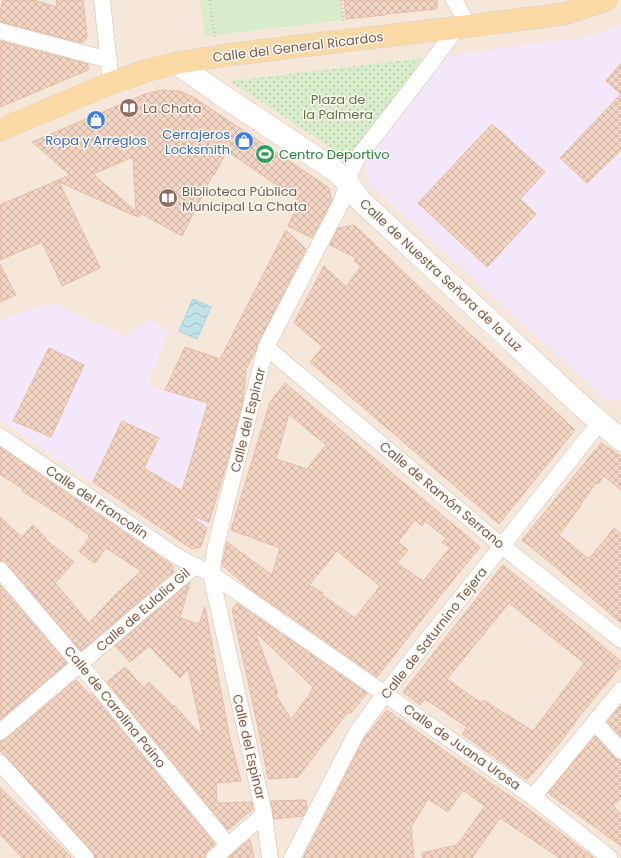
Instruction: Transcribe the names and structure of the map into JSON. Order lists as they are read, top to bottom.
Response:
{
  "streets": {
    "main road": ["Calle del General Ricardos"],
    "street": [
      "Calle de Nuestra Señora de la Luz",
      "Calle del Espinar",
      "Calle de Ramón Serrano",
      "Calle del Francolín",
      "Calle de Eulalia Gil",
      "Calle de Saturnino Tejera",
      "Calle de Carolina Paino",
      "Calle de Juana Urosa"
    ]
  },
  "crossings": [
    ["Calle del General Ricardos", "Calle de Nuestra Señora de la Luz"],
    ["Calle del General Ricardos", "Calle del Espinar"],
    ["Calle de Nuestra Señora de la Luz", "Calle del Espinar"],
    ["Calle de Nuestra Señora de la Luz", "Calle de Saturnino Tejera"],
    ["Calle del Espinar", "Calle de Ramón Serrano"],
    ["Calle del Espinar", "Calle del Francolín"],
    ["Calle del Espinar", "Calle de Juana Urosa"],
    ["Calle de Ramón Serrano", "Calle de Saturnino Tejera"],
    ["Calle del Francolín", "Calle de Eulalia Gil"],
    ["Calle del Francolín", "Calle de Juana Urosa"],
    ["Calle de Eulalia Gil", "Calle de Carolina Paino"],
    ["Calle de Saturnino Tejera", "Calle de Juana Urosa"]
  ],
  "parks": ["Plaza de la Palmera"],
  "places": {
    "library": ["La Chata", "Biblioteca Pública Municipal La Chata"],
    "shop": ["Ropa y Arreglos", "Cerrajeros Locksmith"],
    "sports": ["Centro Deportivo"]
  }
}
